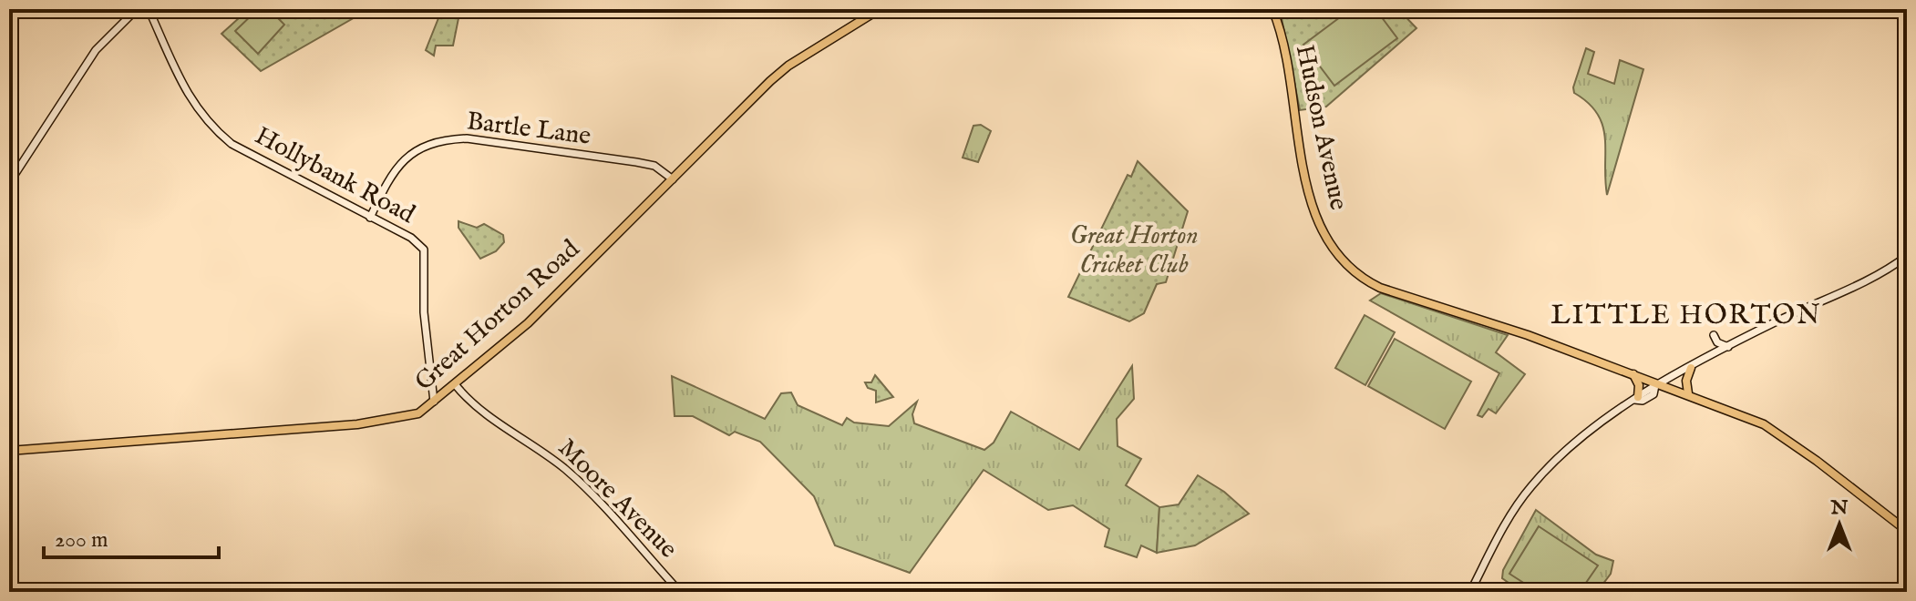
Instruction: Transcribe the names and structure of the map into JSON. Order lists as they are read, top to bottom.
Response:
{
  "streets": {
    "main road": ["Hudson Avenue", "Great Horton Road"],
    "street": ["Bartle Lane", "Hollybank Road", "Moore Avenue"]
  },
  "crossings": [
    ["Bartle Lane", "Hollybank Road"],
    ["Bartle Lane", "Great Horton Road"],
    ["Hollybank Road", "Great Horton Road"],
    ["Great Horton Road", "Moore Avenue"]
  ],
  "districts": ["LITTLE HORTON"],
  "parks": ["Great Horton Cricket Club"],
  "scale_bar": "200 m",
  "north": "top"
}
